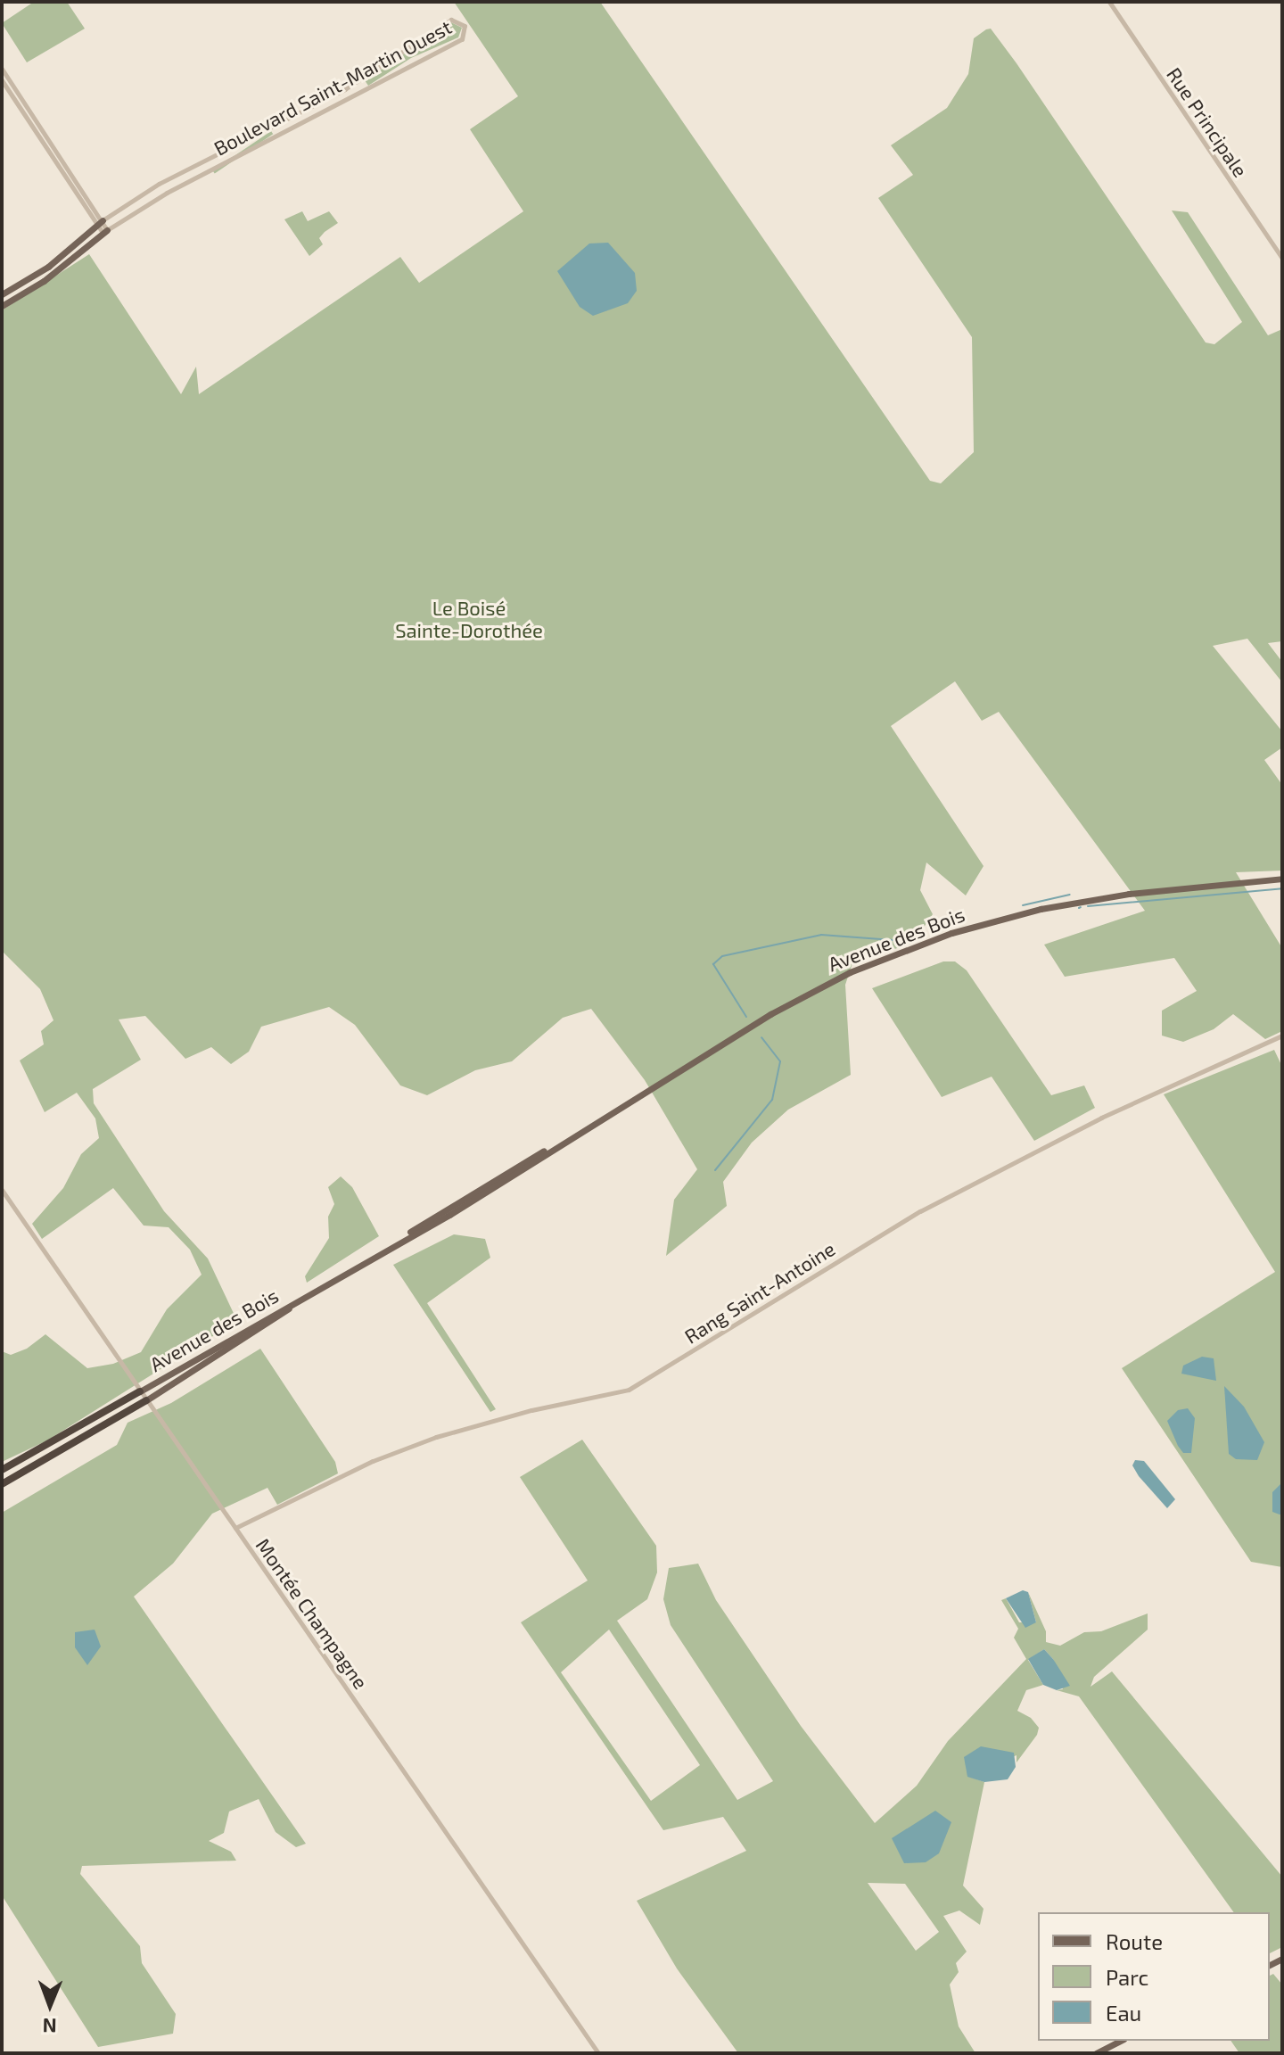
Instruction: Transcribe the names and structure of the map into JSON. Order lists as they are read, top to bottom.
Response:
{
  "streets": {
    "main road": ["Boulevard Saint-Martin Ouest", "Avenue des Bois"],
    "street": ["Rue Principale", "Rang Saint-Antoine", "Montée Champagne"]
  },
  "crossings": [
    ["Avenue des Bois", "Montée Champagne"],
    ["Rang Saint-Antoine", "Montée Champagne"]
  ],
  "parks": ["Le Boisé Sainte-Dorothée"],
  "legend": ["Route", "Parc", "Eau"],
  "north": "bottom"
}
